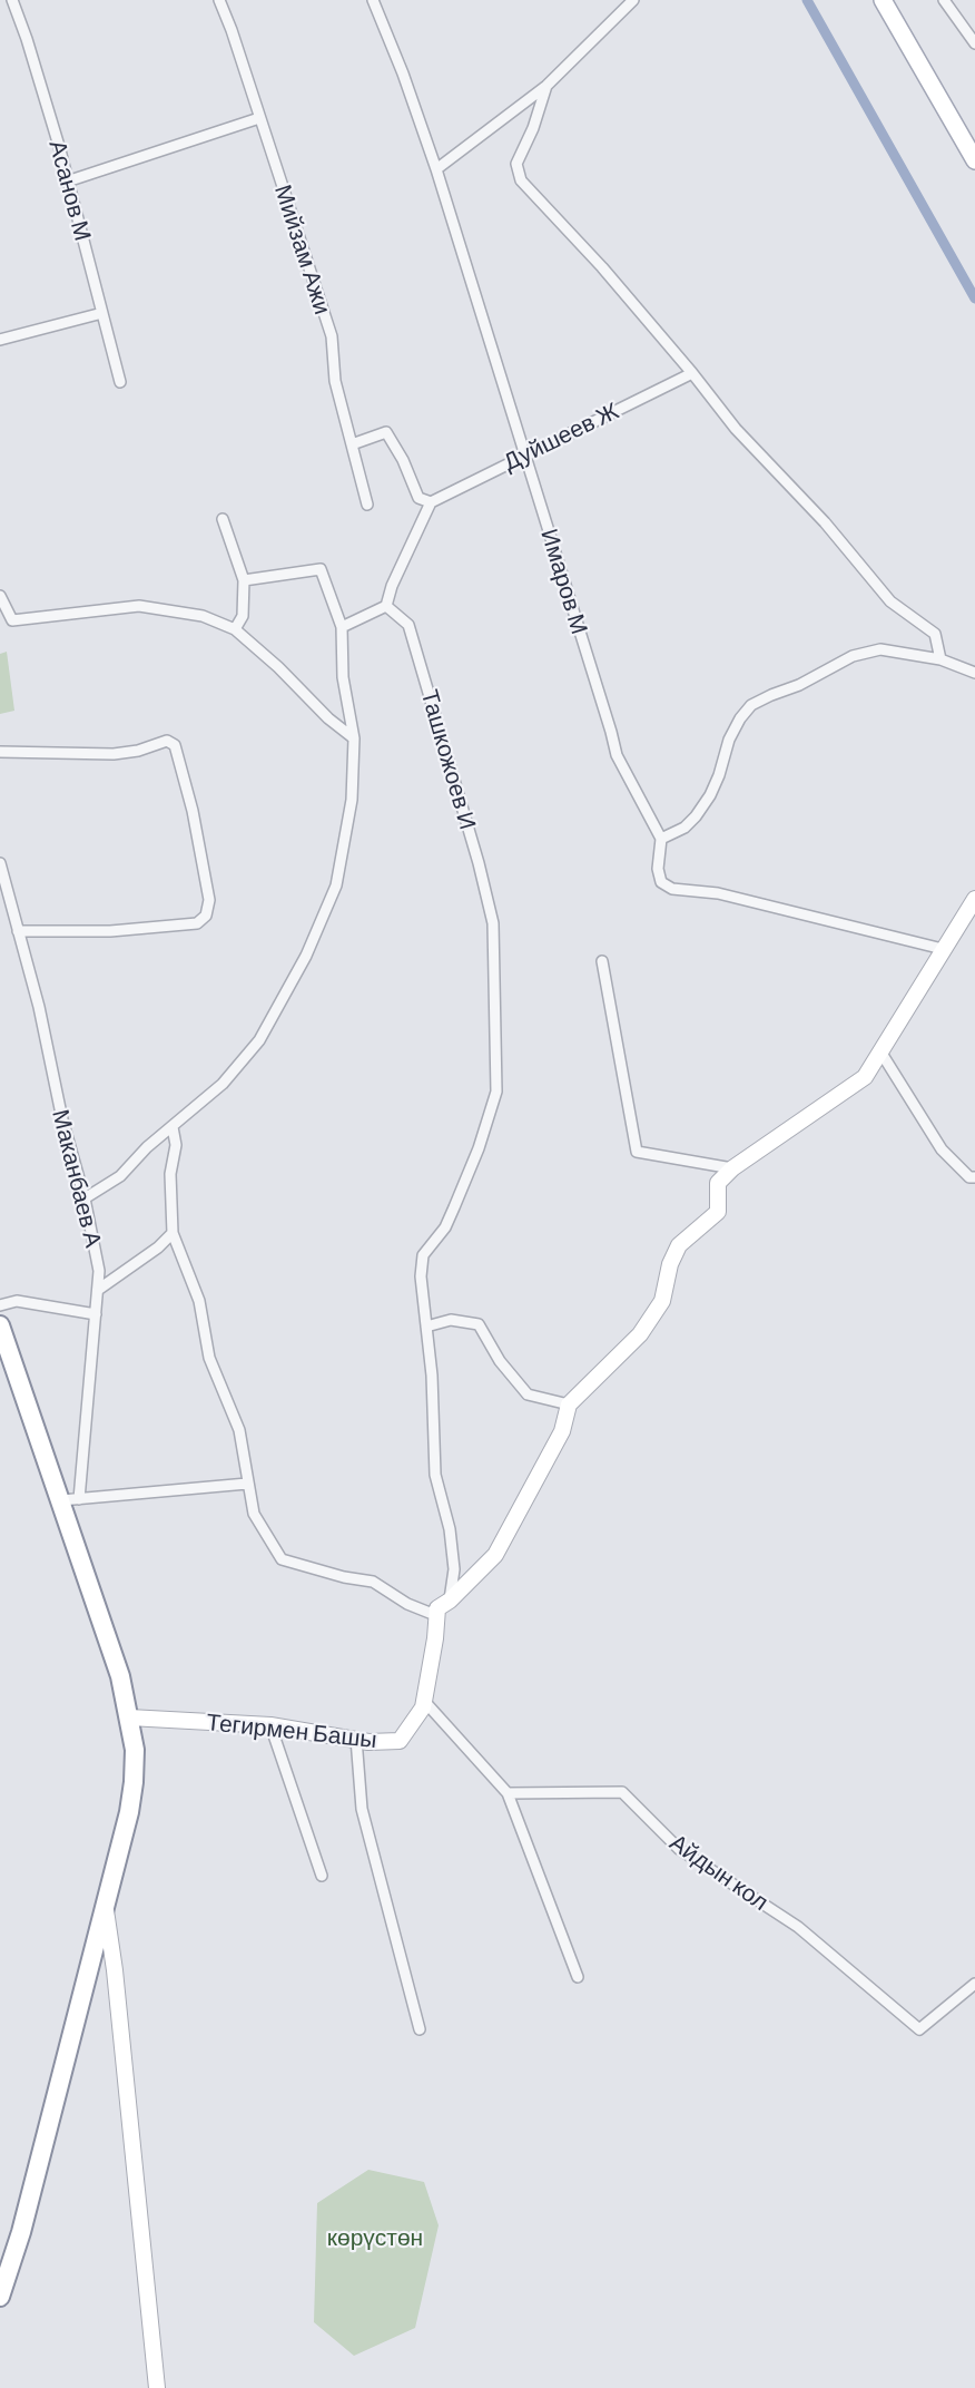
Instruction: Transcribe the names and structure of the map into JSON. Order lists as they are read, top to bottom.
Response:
{
  "streets": {
    "street": [
      "Асанов М",
      "Мийзам Ажи",
      "Дуйшеев Ж",
      "Имаров М",
      "Ташкожоев И",
      "Маканбаев А",
      "Тегирмен Башы",
      "Айдын кол"
    ]
  },
  "crossings": [
    ["Дуйшеев Ж", "Имаров М"],
    ["Ташкожоев И", "Тегирмен Башы"]
  ],
  "parks": ["көрүстөн"]
}
